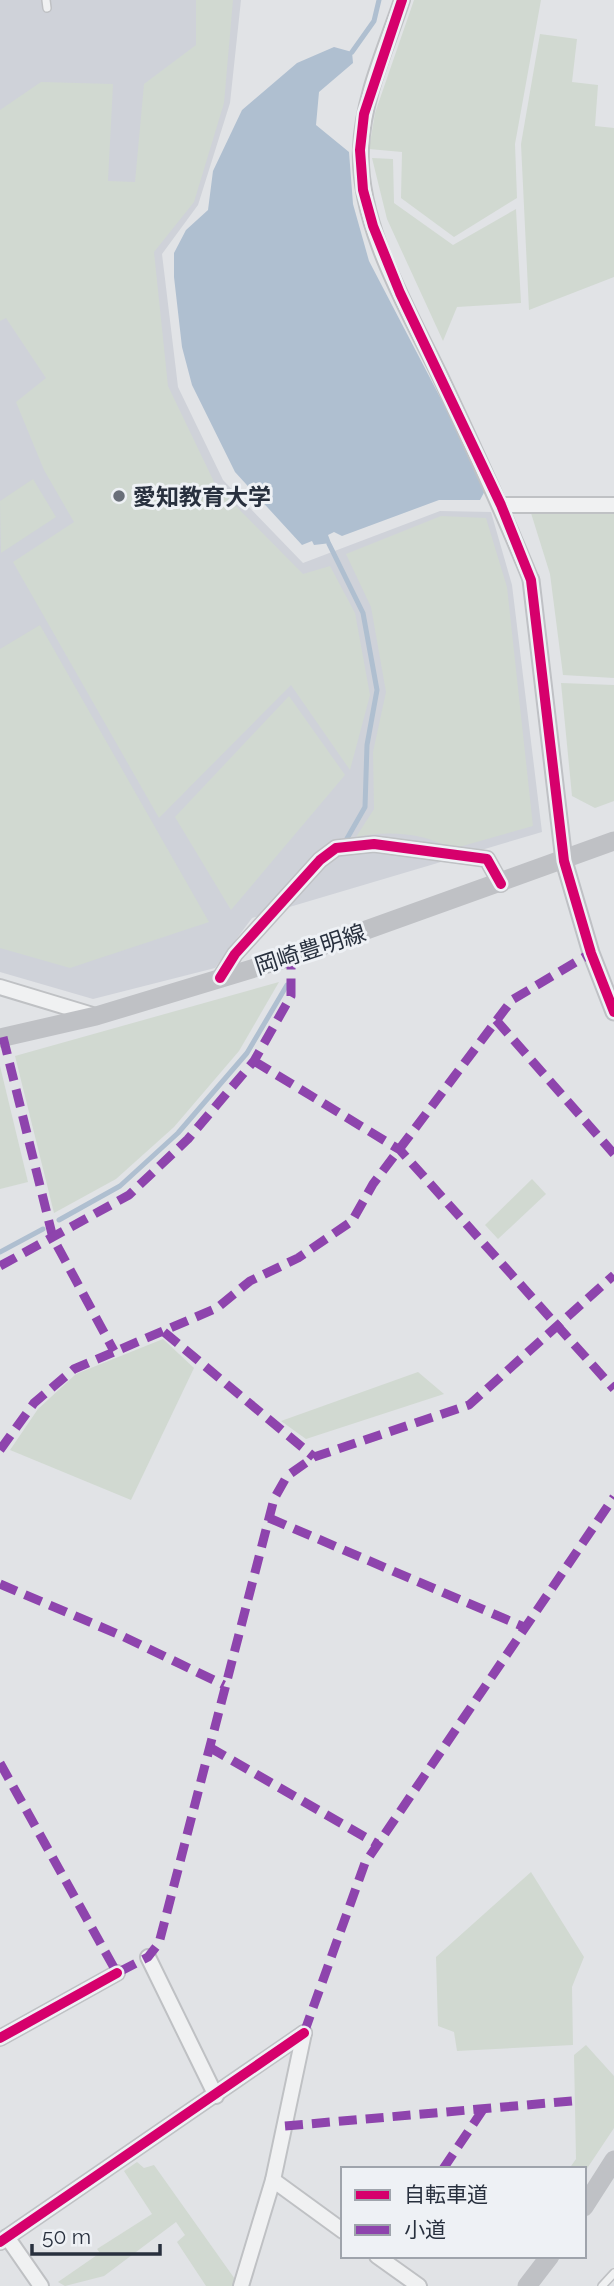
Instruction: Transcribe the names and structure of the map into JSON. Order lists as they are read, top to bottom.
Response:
{
  "streets": {
    "main road": ["岡崎豊明線"]
  },
  "places": ["愛知教育大学"],
  "legend": ["自転車道", "小道"],
  "scale_bar": "50 m"
}
